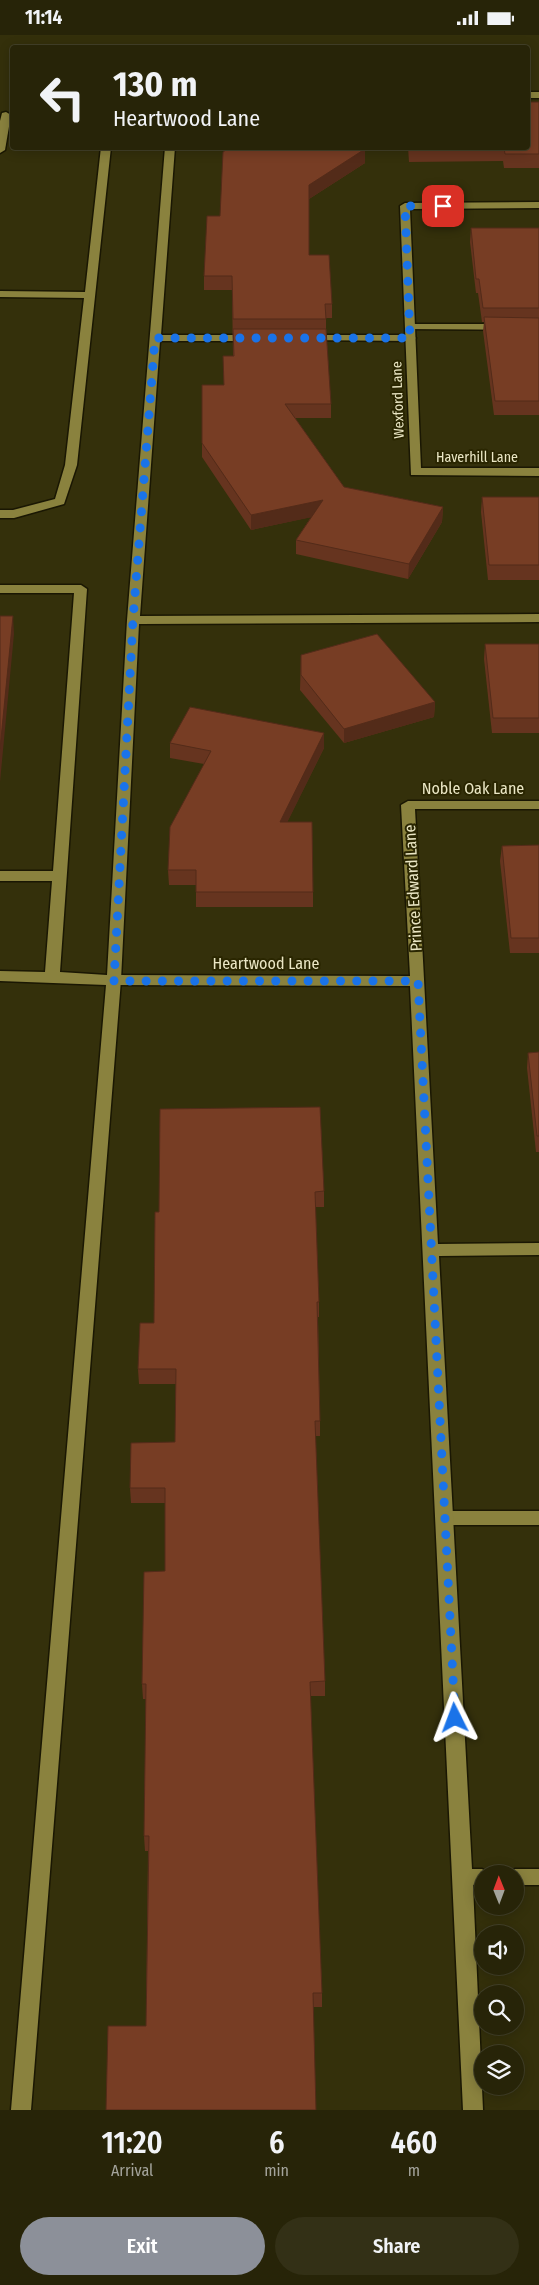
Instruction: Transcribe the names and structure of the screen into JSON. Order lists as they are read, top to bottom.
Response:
{
  "streets": {
    "street": [
      "Wexford Lane",
      "Haverhill Lane",
      "Noble Oak Lane",
      "Prince Edward Lane",
      "Heartwood Lane"
    ]
  },
  "crossings": [
    ["Wexford Lane", "Haverhill Lane"],
    ["Noble Oak Lane", "Prince Edward Lane"],
    ["Prince Edward Lane", "Heartwood Lane"]
  ],
  "north": "top",
  "page": {
    "status": "11:14",
    "turn": ["130 m", "Heartwood Lane"],
    "eta": [
      "11:20",
      "Arrival",
      "6",
      "min",
      "460",
      "m"
    ],
    "buttons": ["Exit", "Share"]
  }
}
